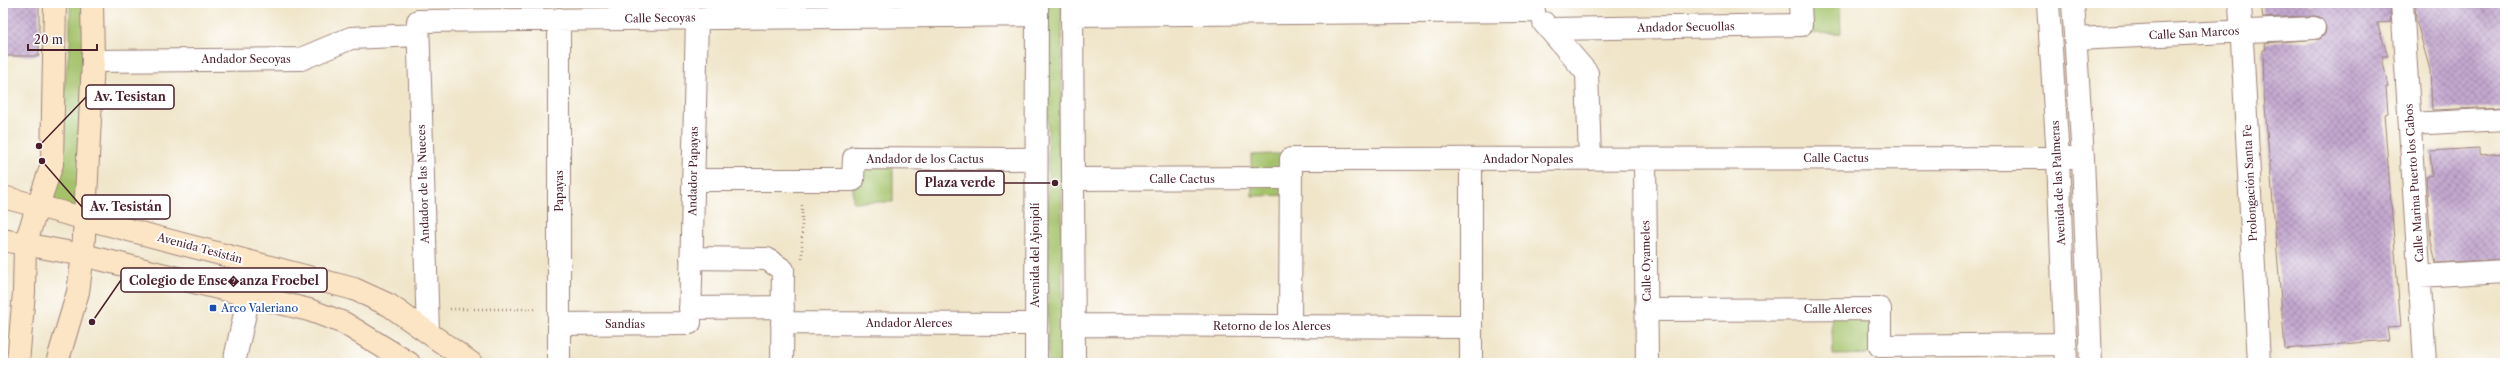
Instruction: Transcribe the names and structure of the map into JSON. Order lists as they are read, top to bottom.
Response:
{
  "streets": {
    "street": [
      "Calle Secoyas",
      "Andador Secuollas",
      "Calle San Marcos",
      "Andador Secoyas",
      "Calle Cactus",
      "Andador de los Cactus",
      "Andador Nopales",
      "Andador Papayas",
      "Avenida de las Palmeras",
      "Prolongación Santa Fe",
      "Calle Marina Puerto los Cabos",
      "Andador de las Nueces",
      "Papayas",
      "Avenida Tesistán",
      "Avenida del Ajonjolí",
      "Calle Oyameles",
      "Calle Alerces",
      "Andador Alerces",
      "Sandías",
      "Retorno de los Alerces"
    ]
  },
  "crossings": [
    ["Calle Secoyas", "Andador Secoyas"],
    ["Calle Secoyas", "Andador Papayas"],
    ["Calle Secoyas", "Andador de las Nueces"],
    ["Calle Secoyas", "Papayas"],
    ["Calle Secoyas", "Avenida del Ajonjolí"],
    ["Andador Secuollas", "Andador Nopales"],
    ["Calle San Marcos", "Prolongación Santa Fe"],
    ["Andador Secoyas", "Andador de las Nueces"],
    ["Calle Cactus", "Andador Nopales"],
    ["Calle Cactus", "Avenida de las Palmeras"],
    ["Calle Cactus", "Calle Oyameles"],
    ["Andador de los Cactus", "Andador Papayas"],
    ["Andador de los Cactus", "Avenida del Ajonjolí"],
    ["Andador Nopales", "Retorno de los Alerces"],
    ["Andador Papayas", "Sandías"],
    ["Avenida de las Palmeras", "Calle Alerces"],
    ["Andador de las Nueces", "Avenida Tesistán"],
    ["Papayas", "Sandías"],
    ["Avenida del Ajonjolí", "Andador Alerces"],
    ["Calle Oyameles", "Calle Alerces"],
    ["Andador Alerces", "Sandías"]
  ],
  "places": {
    "other": [
      "Av. Tesistan",
      "Av. Tesistán",
      "Plaza verde",
      "Colegio de Ense�anza Froebel"
    ],
    "transit": ["Arco Valeriano"]
  },
  "scale_bar": "20 m"
}
